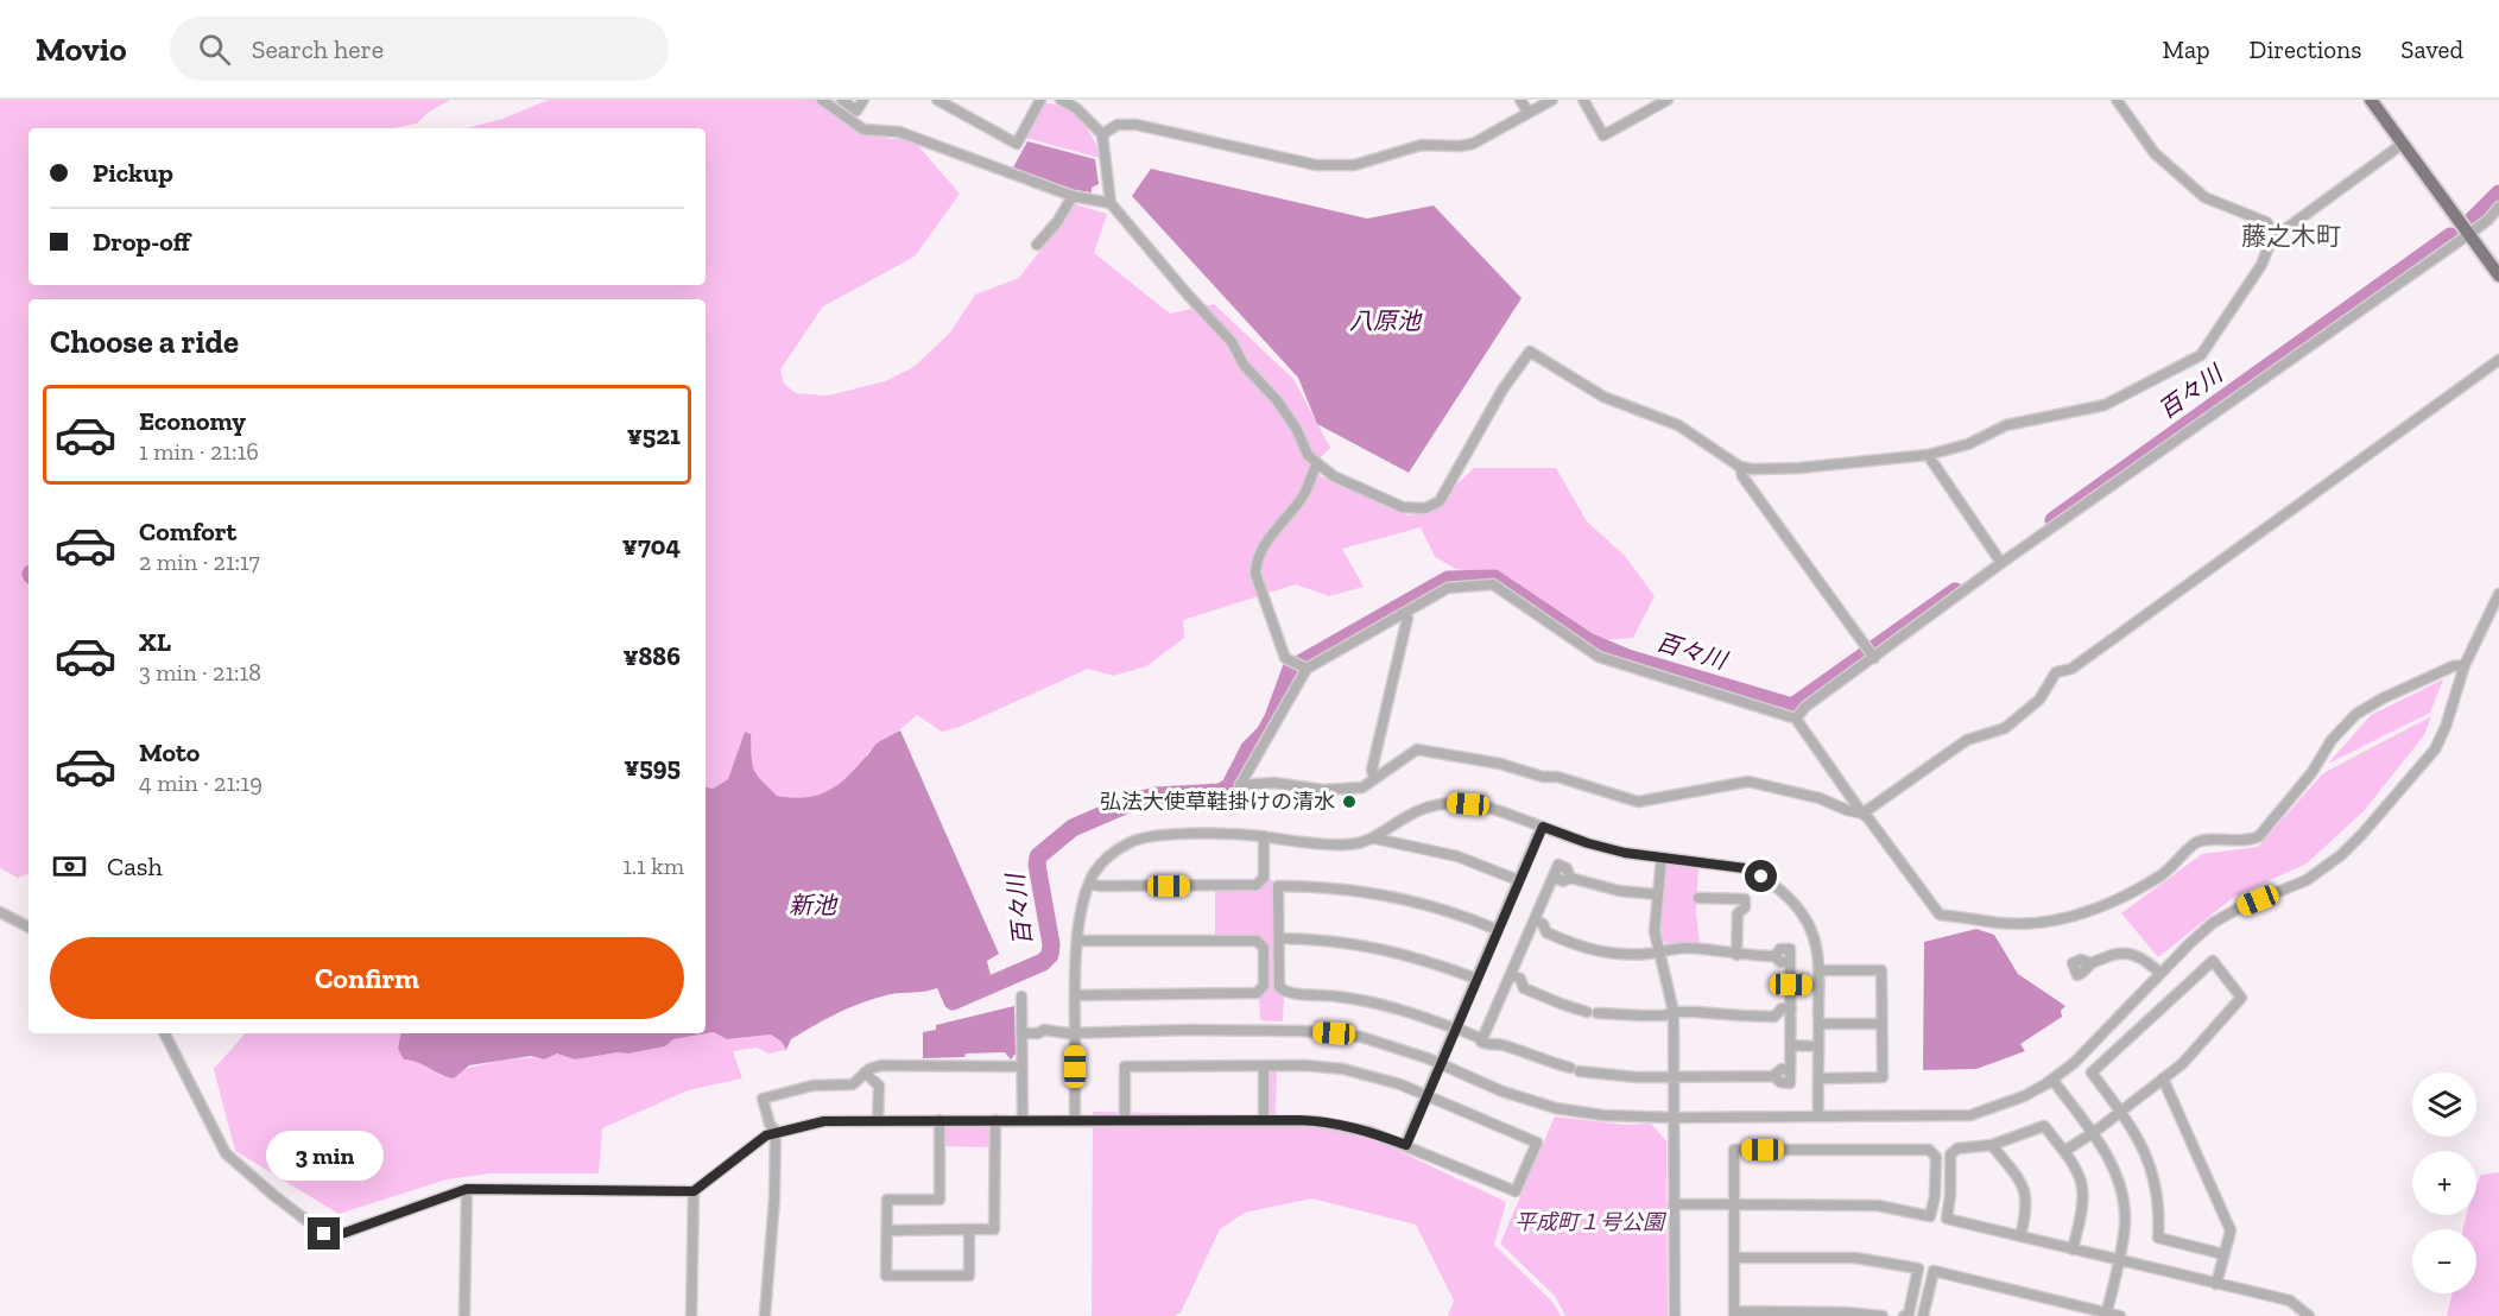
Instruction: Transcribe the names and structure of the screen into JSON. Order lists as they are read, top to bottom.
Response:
{
  "districts": ["藤之木町"],
  "water": ["八原池", "百々川", "新池"],
  "parks": ["平成町１号公園"],
  "places": ["弘法大使草鞋掛けの清水"],
  "page": {
    "header": "Movio",
    "search": "Search here",
    "nav": ["Map", "Directions", "Saved"],
    "banner": ["Pickup", "Drop-off"],
    "heading": "Choose a ride",
    "list": [
      {
        "name": "Economy",
        "note": "1 min · 21:16",
        "value": "¥521"
      },
      {
        "name": "Comfort",
        "note": "2 min · 21:17",
        "value": "¥704"
      },
      {
        "name": "XL",
        "note": "3 min · 21:18",
        "value": "¥886"
      },
      {
        "name": "Moto",
        "note": "4 min · 21:19",
        "value": "¥595"
      }
    ],
    "pay": ["Cash", "1.1 km"],
    "buttons": "Confirm",
    "map_buttons": ["+", "−"],
    "bubble": "3 min"
  }
}
